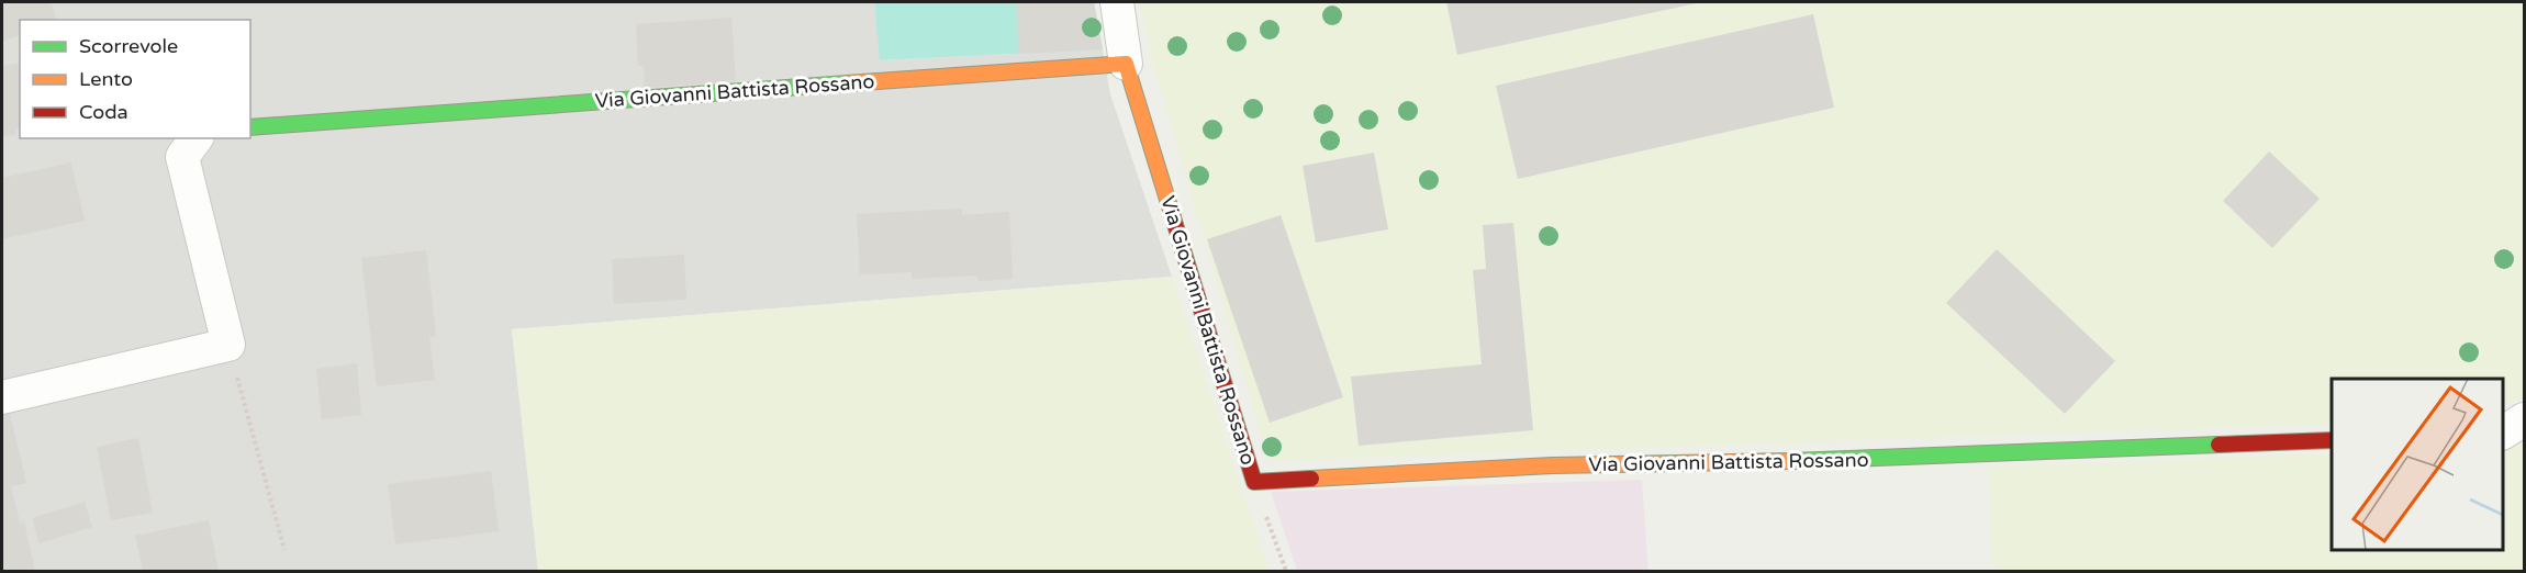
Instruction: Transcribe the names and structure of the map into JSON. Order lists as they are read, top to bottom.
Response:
{
  "streets": {
    "street": ["Via Giovanni Battista Rossano"]
  },
  "legend": ["Scorrevole", "Lento", "Coda"]
}
